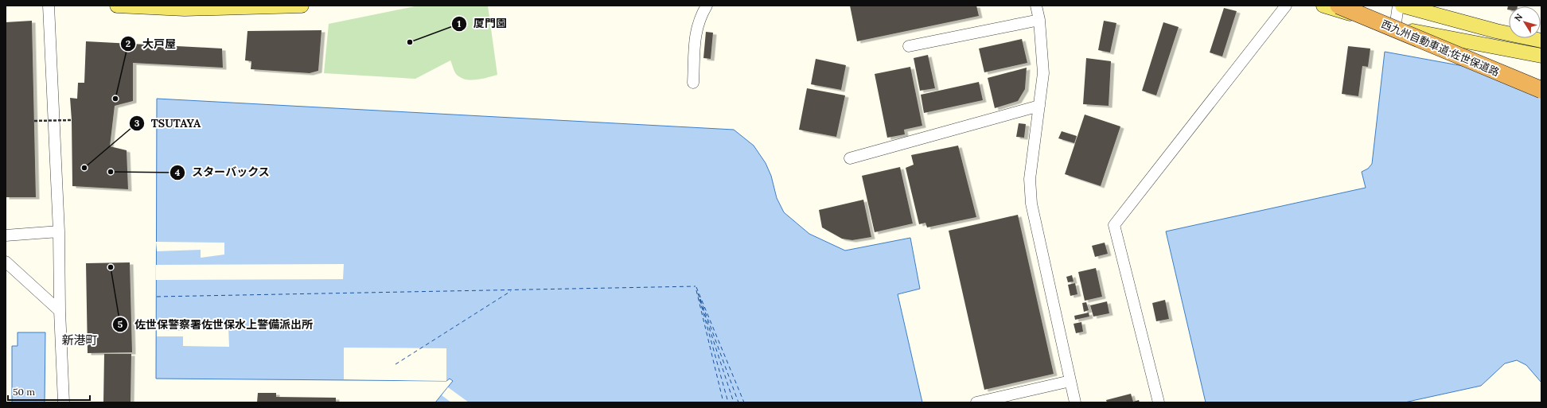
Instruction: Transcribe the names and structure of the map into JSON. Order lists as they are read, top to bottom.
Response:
{
  "streets": {
    "highway": ["西九州自動車道;佐世保道路"]
  },
  "districts": ["新港町"],
  "places": [
    "厦門園",
    "大戸屋",
    "TSUTAYA",
    "スターバックス",
    "佐世保警察署佐世保水上警備派出所"
  ],
  "scale_bar": "50 m",
  "north": "top left"
}
